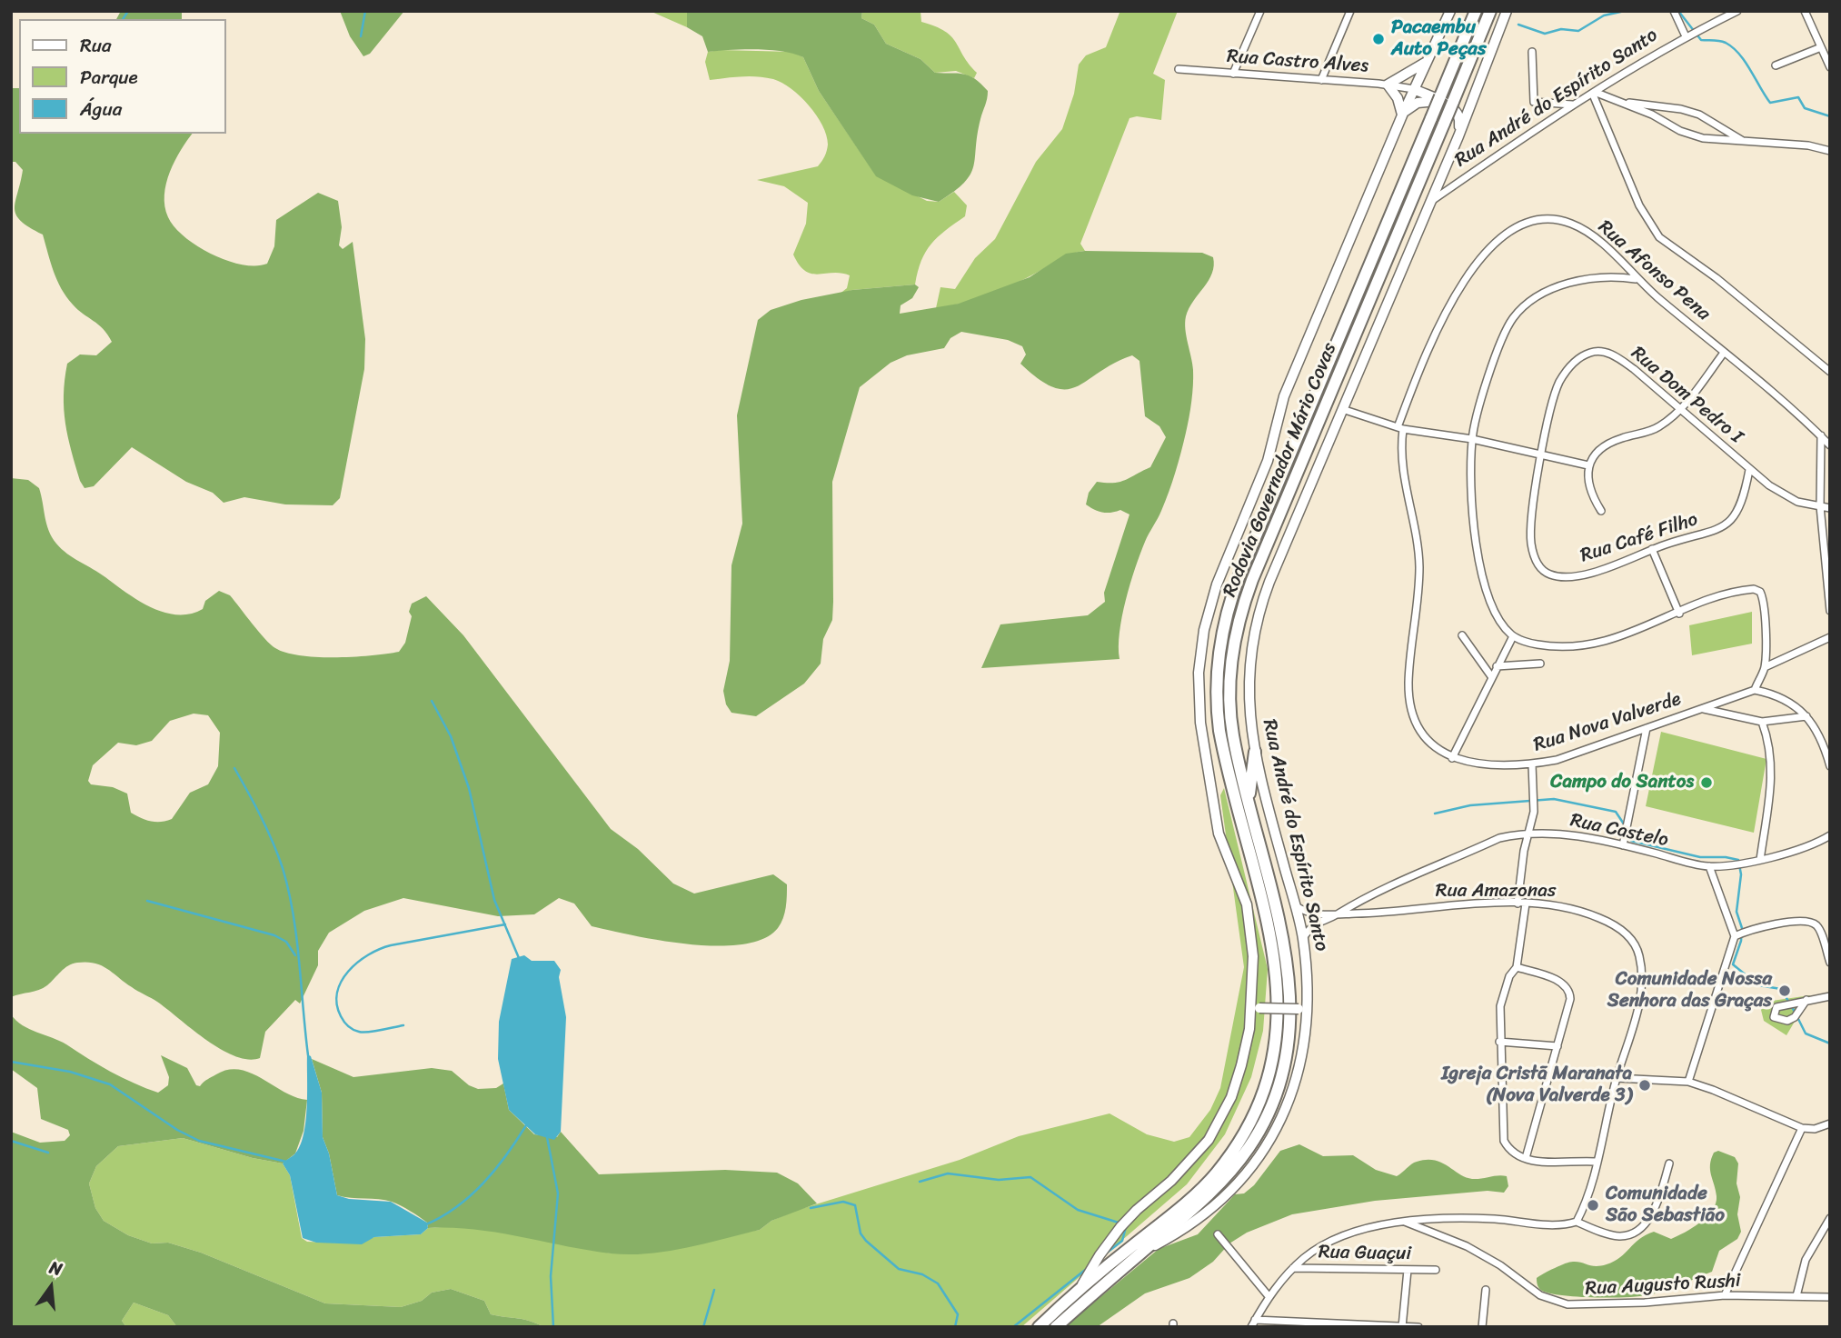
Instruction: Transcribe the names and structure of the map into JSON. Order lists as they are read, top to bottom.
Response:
{
  "streets": {
    "highway": ["Rodovia Governador Mário Covas"],
    "street": [
      "Rua Castro Alves",
      "Rua André do Espírito Santo",
      "Rua Afonso Pena",
      "Rua Dom Pedro I",
      "Rua Café Filho",
      "Rua Nova Valverde",
      "Rua Castelo",
      "Rua Amazonas",
      "Rua Guaçui",
      "Rua Augusto Rushi"
    ]
  },
  "crossings": [
    ["Rua Castro Alves", "Rodovia Governador Mário Covas"],
    ["Rua André do Espírito Santo", "Rodovia Governador Mário Covas"],
    ["Rua André do Espírito Santo", "Rua Amazonas"],
    ["Rua Afonso Pena", "Rua Nova Valverde"],
    ["Rua Dom Pedro I", "Rua Café Filho"],
    ["Rua Nova Valverde", "Rua Castelo"],
    ["Rua Castelo", "Rua Amazonas"]
  ],
  "places": [
    "Pacaembu Auto Peças",
    "Campo do Santos",
    "Comunidade Nossa Senhora das Graças",
    "Igreja Cristã Maranata (Nova Valverde 3)",
    "Comunidade São Sebastião"
  ],
  "legend": ["Rua", "Parque", "Água"],
  "north": "top"
}
